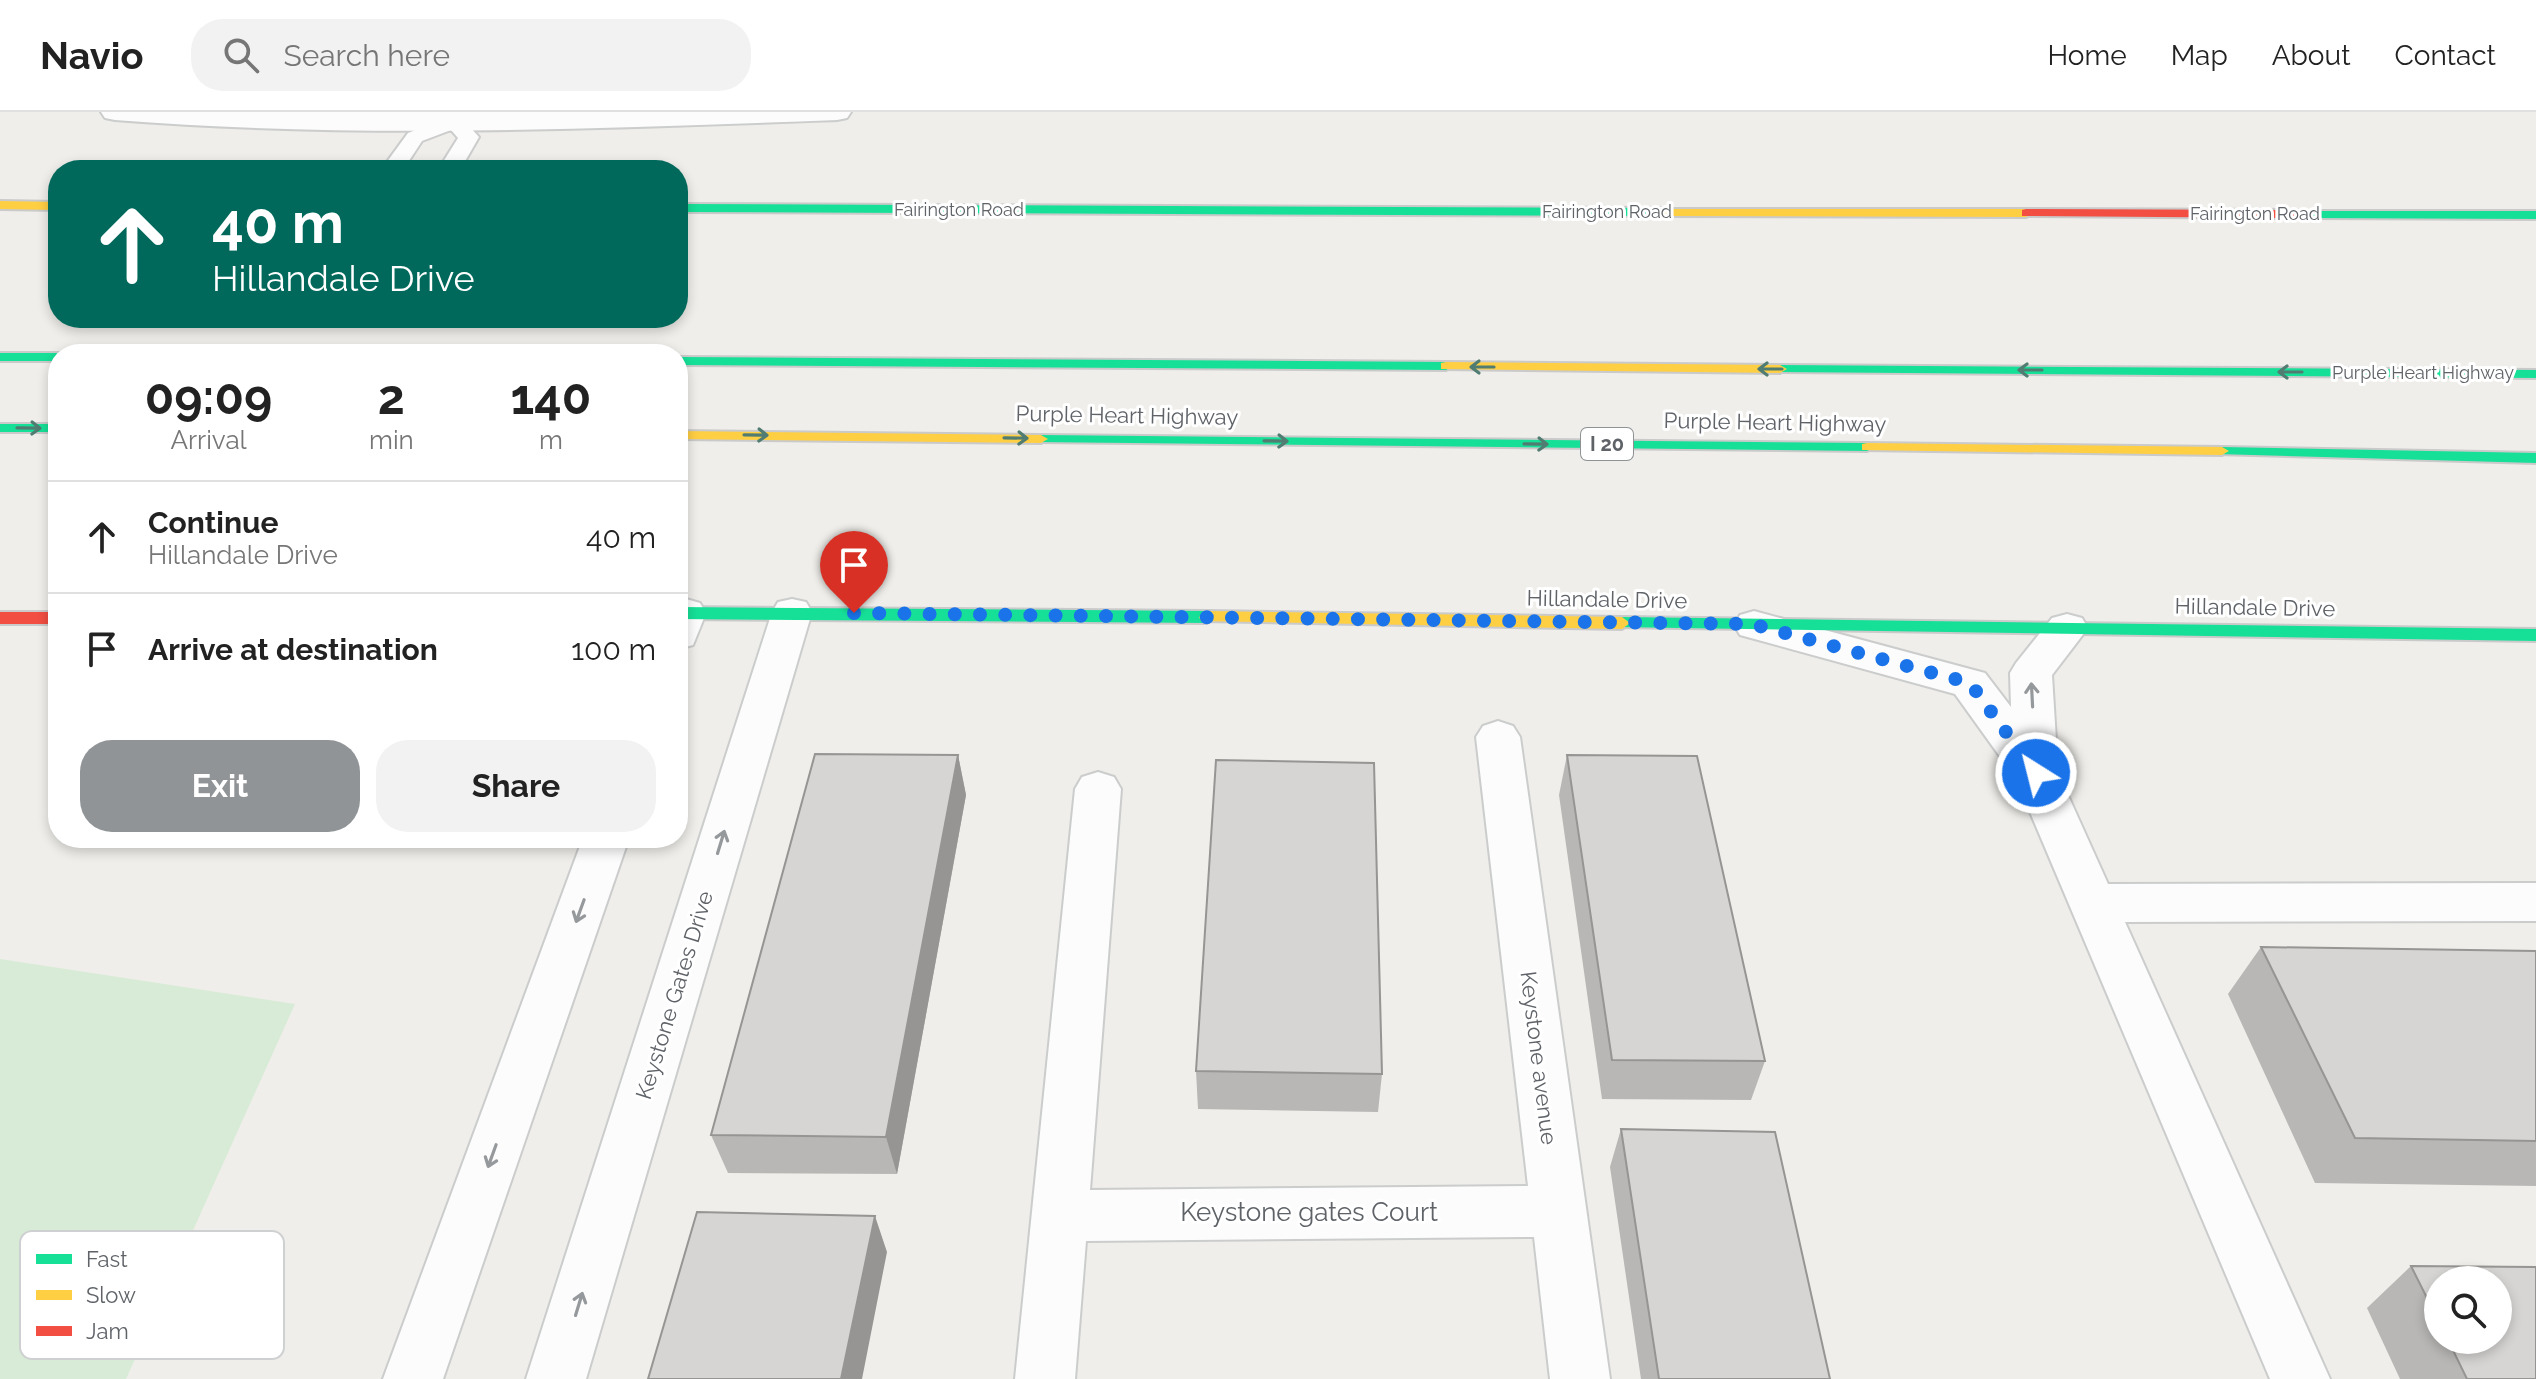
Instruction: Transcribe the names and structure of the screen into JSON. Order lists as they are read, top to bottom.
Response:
{
  "streets": {
    "main road": [
      "Fairington Road",
      "Purple Heart Highway",
      "I 20",
      "Hillandale Drive"
    ],
    "street": ["Keystone Gates Drive", "Keystone avenue", "Keystone gates Court"]
  },
  "crossings": [
    ["Hillandale Drive", "Keystone Gates Drive"],
    ["Keystone avenue", "Keystone gates Court"]
  ],
  "legend": ["Fast", "Slow", "Jam"],
  "page": {
    "header": "Navio",
    "search": "Search here",
    "nav": [
      "Home",
      "Map",
      "About",
      "Contact"
    ],
    "turn": ["40 m", "Hillandale Drive"],
    "eta": [
      "09:09",
      "Arrival",
      "2",
      "min",
      "140",
      "m"
    ],
    "list": [
      {
        "name": "Continue",
        "note": "Hillandale Drive",
        "value": "40 m"
      },
      {
        "name": "Arrive at destination",
        "value": "100 m"
      }
    ],
    "buttons": ["Exit", "Share"]
  }
}
